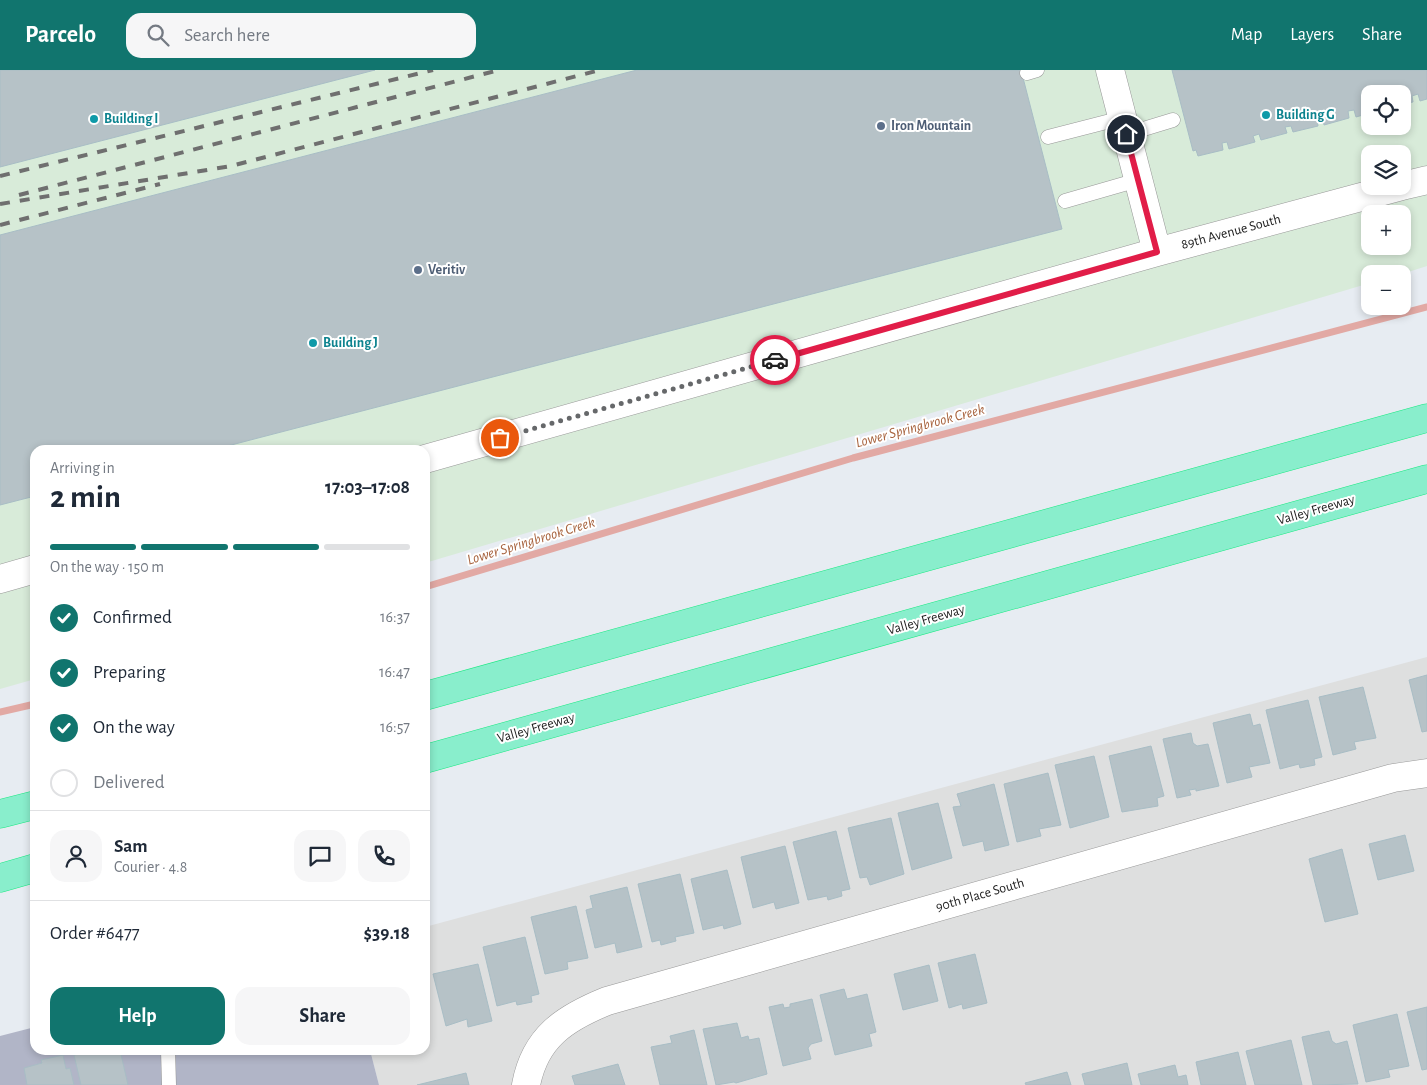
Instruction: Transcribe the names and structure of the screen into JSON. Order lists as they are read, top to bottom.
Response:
{
  "streets": {
    "highway": ["Valley Freeway"],
    "street": ["89th Avenue South", "90th Place South"]
  },
  "water": ["Lower Springbrook Creek"],
  "places": [
    "Building G",
    "Building I",
    "Iron Mountain",
    "Veritiv",
    "Building J"
  ],
  "page": {
    "header": "Parcelo",
    "search": "Search here",
    "nav": ["Map", "Layers", "Share"],
    "map_buttons": ["+", "−"],
    "heading": ["2 min", "Arriving in", "17:03–17:08"],
    "panel": [
      "Sam",
      "Courier · 4.8",
      "Order #6477",
      "$39.18"
    ],
    "bar": "On the way · 150 m",
    "list": [
      ["Confirmed", "16:37"],
      ["Preparing", "16:47"],
      ["On the way", "16:57"],
      "Delivered"
    ],
    "buttons": ["Help", "Share"]
  }
}
